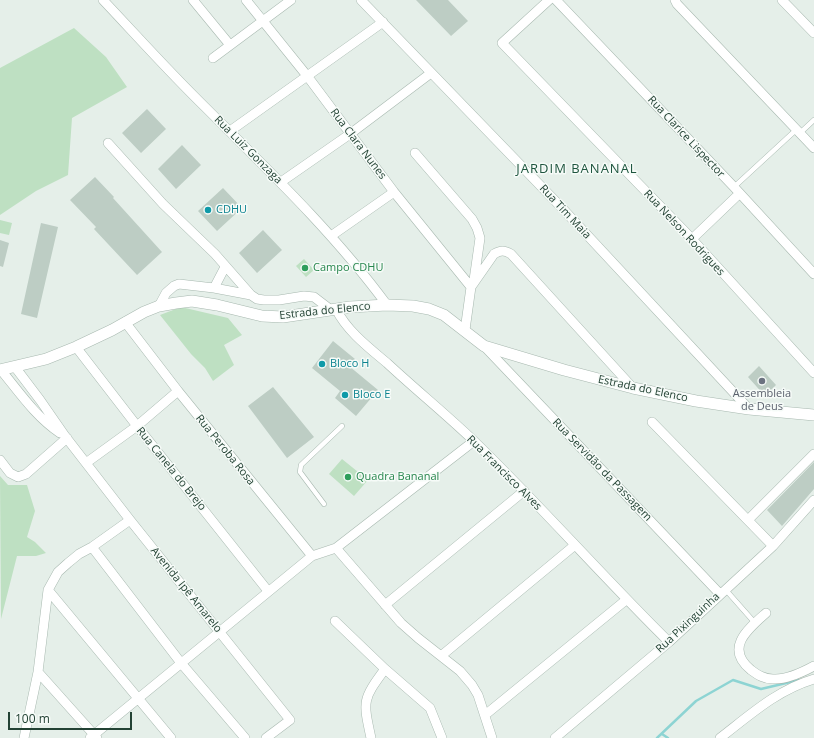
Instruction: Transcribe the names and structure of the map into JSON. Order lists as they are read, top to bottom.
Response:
{
  "streets": {
    "street": [
      "Rua Clarice Lispector",
      "Rua Clara Nunes",
      "Rua Luiz Gonzaga",
      "Rua Tim Maia",
      "Rua Nelson Rodrigues",
      "Estrada do Elenco",
      "Rua Peroba Rosa",
      "Rua Canela do Brejo",
      "Rua Servidão da Passagem",
      "Rua Francisco Alves",
      "Avenida Ipê Amarelo",
      "Rua Pixinguinha"
    ]
  },
  "crossings": [
    ["Rua Luiz Gonzaga", "Estrada do Elenco"],
    ["Rua Tim Maia", "Estrada do Elenco"],
    ["Estrada do Elenco", "Rua Peroba Rosa"],
    ["Estrada do Elenco", "Rua Canela do Brejo"],
    ["Estrada do Elenco", "Rua Servidão da Passagem"],
    ["Estrada do Elenco", "Rua Francisco Alves"],
    ["Estrada do Elenco", "Avenida Ipê Amarelo"],
    ["Rua Servidão da Passagem", "Rua Pixinguinha"],
    ["Rua Francisco Alves", "Rua Pixinguinha"]
  ],
  "districts": ["JARDIM BANANAL"],
  "places": [
    "CDHU",
    "Campo CDHU",
    "Bloco H",
    "Assembleia de Deus",
    "Bloco E",
    "Quadra Bananal"
  ],
  "scale_bar": "100 m"
}
